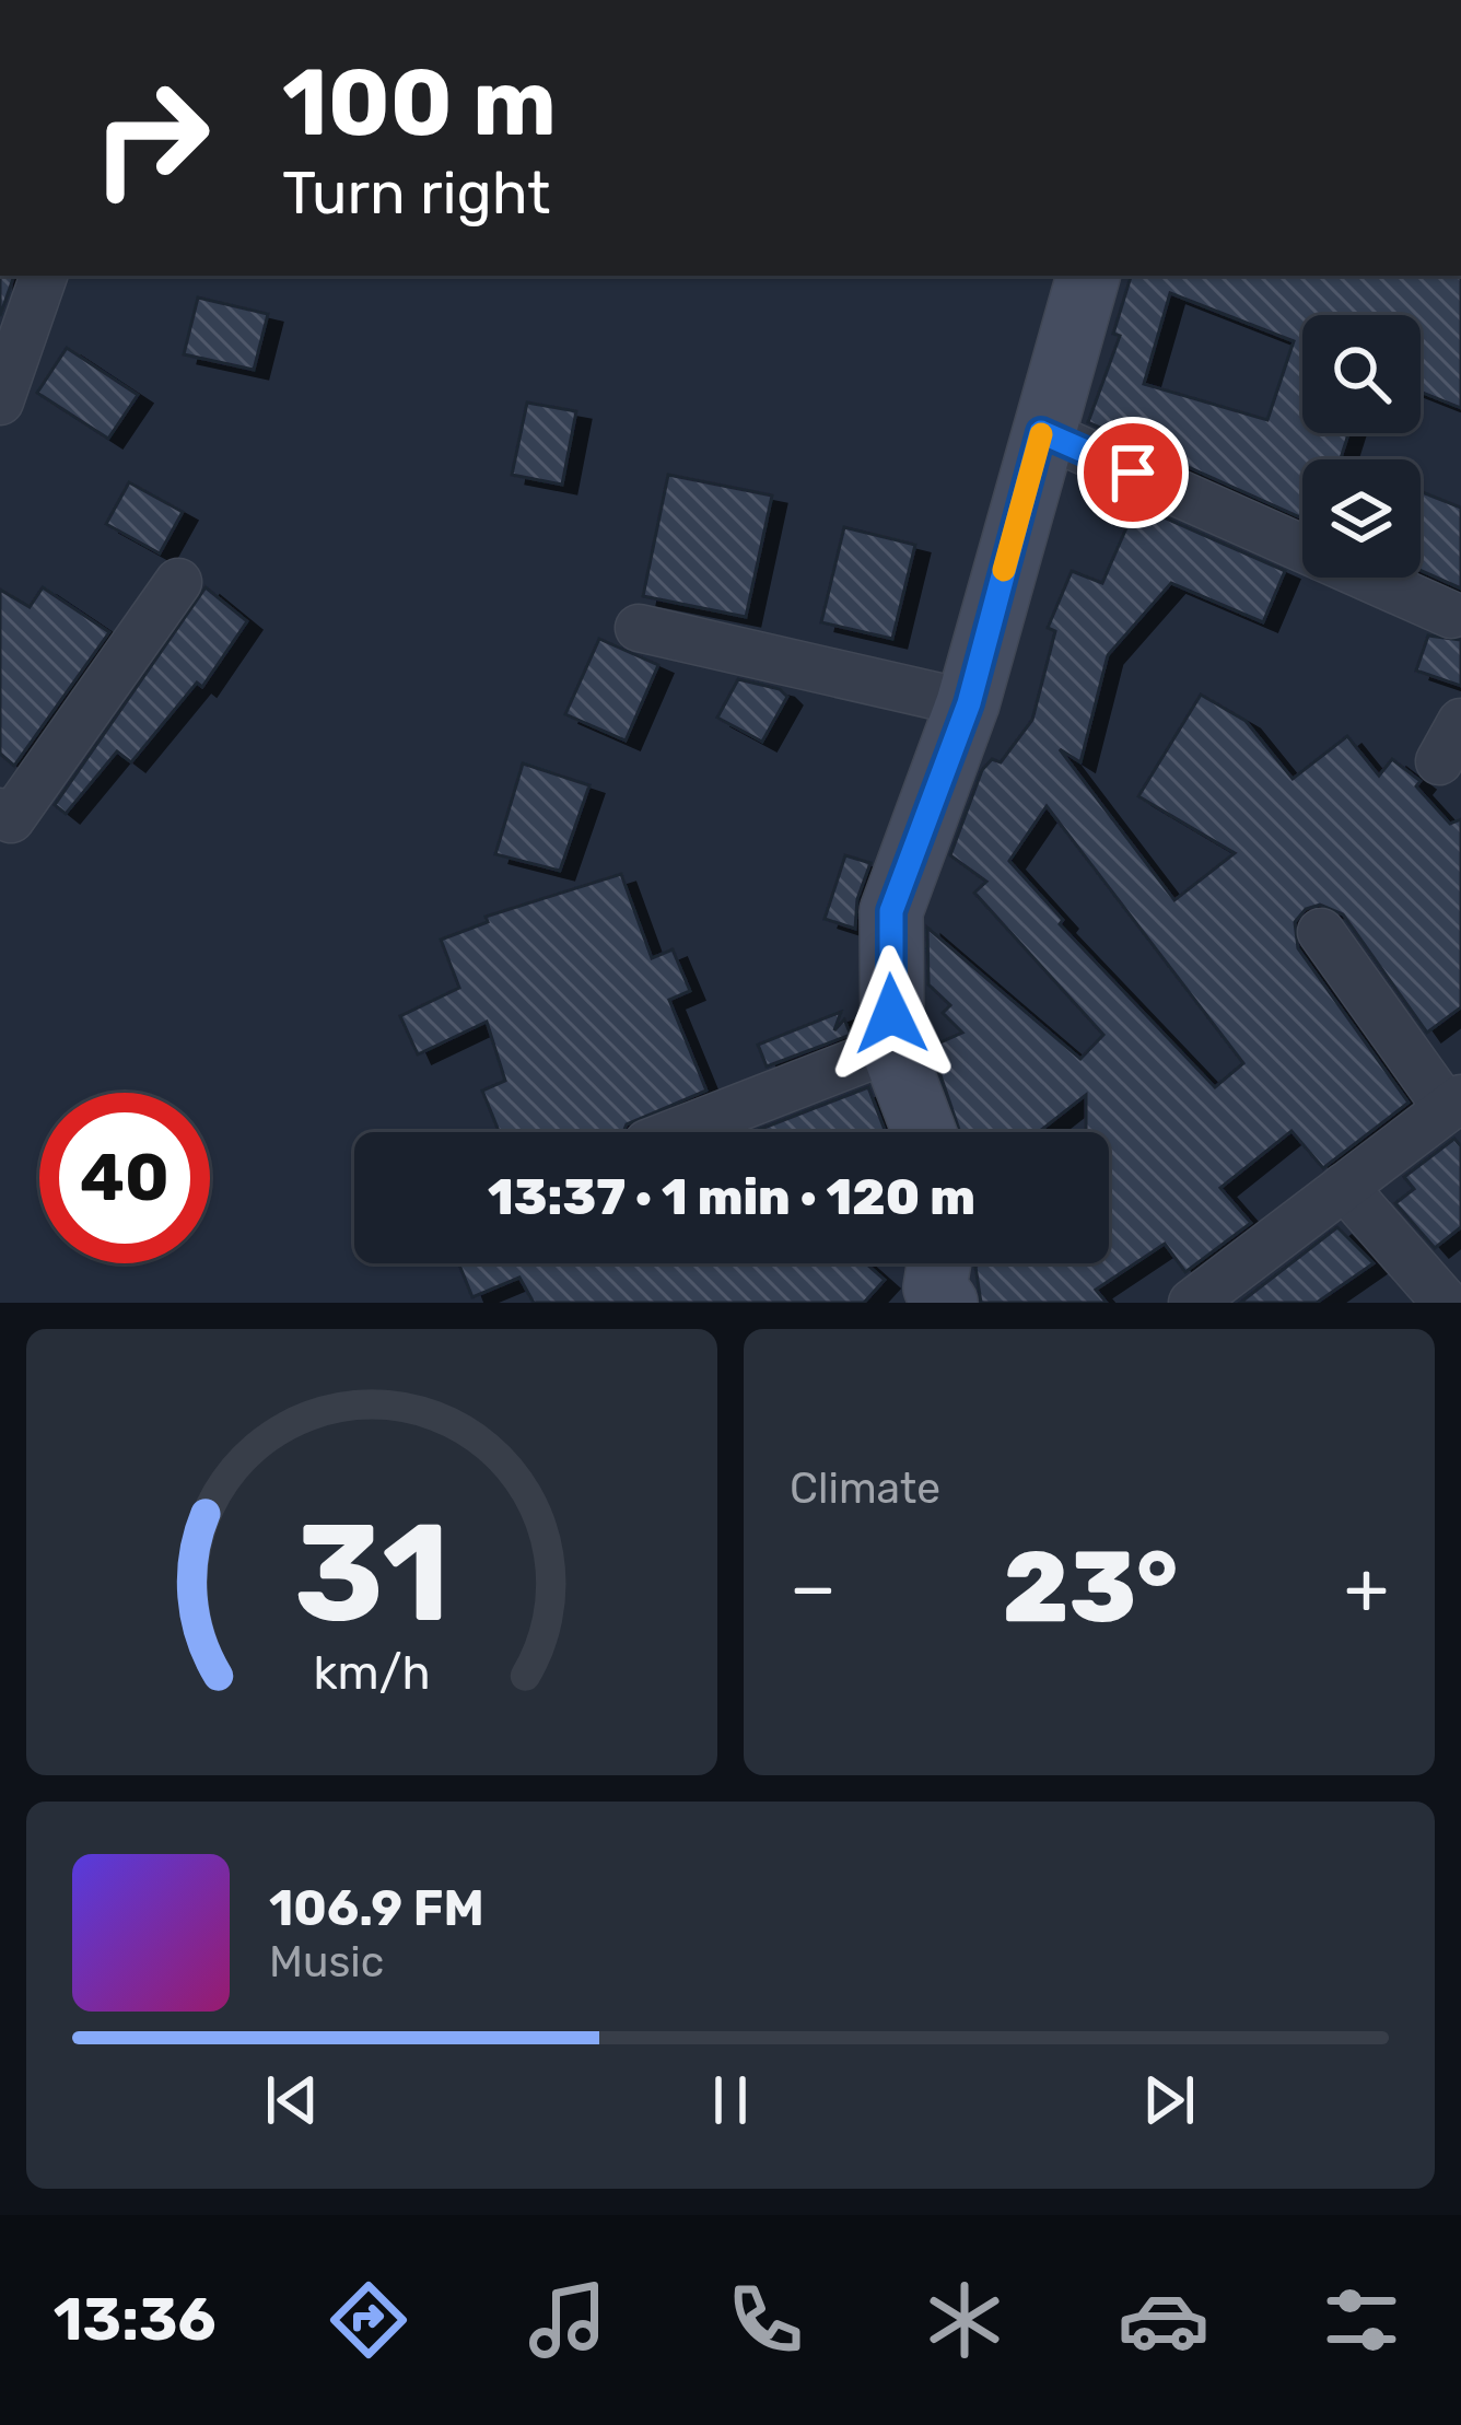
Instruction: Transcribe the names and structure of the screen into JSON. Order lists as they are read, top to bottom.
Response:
{
  "page": {
    "turn": ["100 m", "Turn right"],
    "limit": "40",
    "trip": "13:37 · 1 min · 120 m",
    "tile": "Climate",
    "heat": ["−", "23°", "+"],
    "song": ["106.9 FM", "Music"],
    "tabs": "13:36",
    "gauge": ["31", "km/h"]
  }
}
